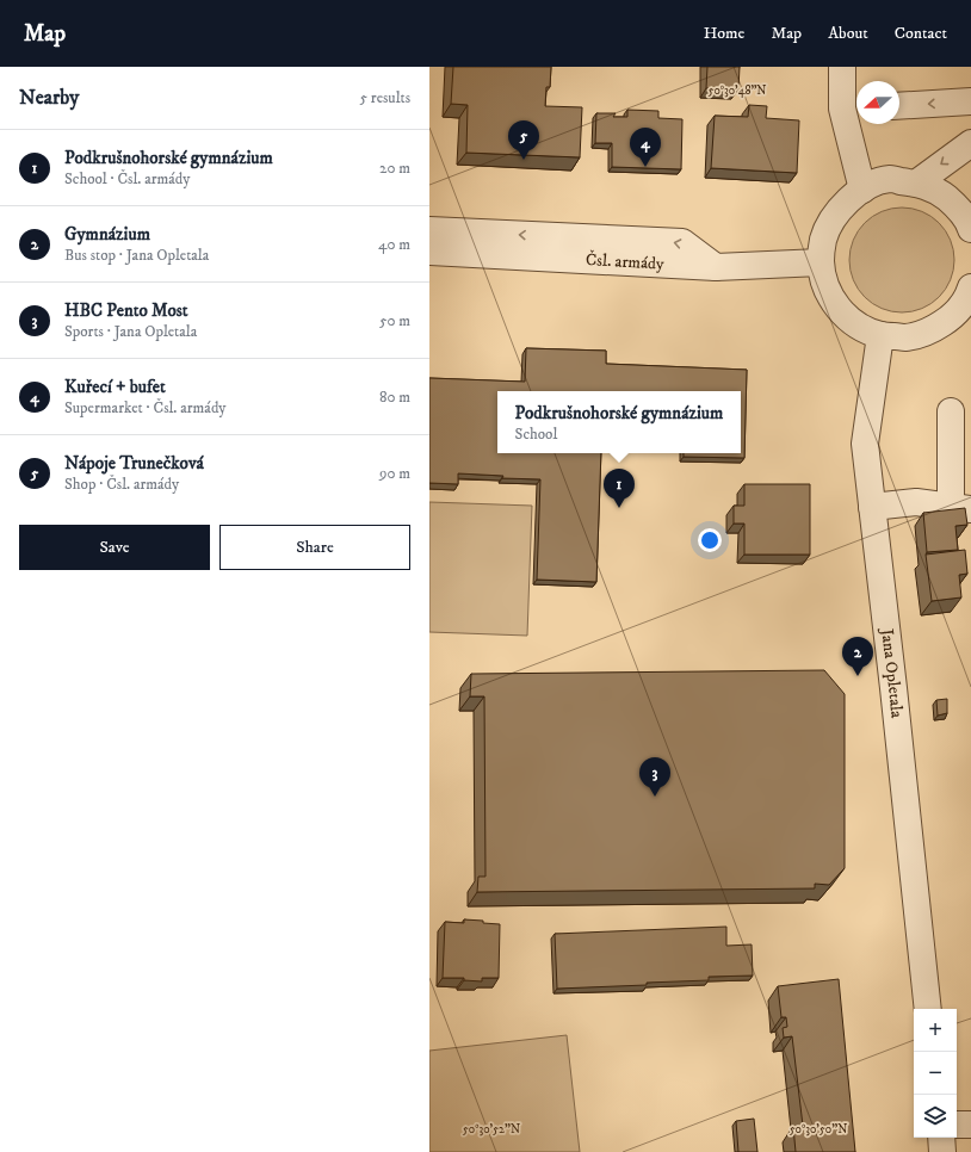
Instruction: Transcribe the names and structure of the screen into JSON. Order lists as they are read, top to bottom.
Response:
{
  "streets": {
    "street": ["Čsl. armády", "Jana Opletala"]
  },
  "north": "left",
  "page": {
    "header": "Map",
    "nav": [
      "Home",
      "Map",
      "About",
      "Contact"
    ],
    "heading": ["Nearby", "5 results"],
    "pins": [
      "5",
      "4",
      "1",
      "2",
      "3"
    ],
    "list": [
      {
        "mark": "1",
        "name": "Podkrušnohorské gymnázium",
        "note": "School · Čsl. armády",
        "value": "20 m"
      },
      {
        "mark": "2",
        "name": "Gymnázium",
        "note": "Bus stop · Jana Opletala",
        "value": "40 m"
      },
      {
        "mark": "3",
        "name": "HBC Pento Most",
        "note": "Sports · Jana Opletala",
        "value": "50 m"
      },
      {
        "mark": "4",
        "name": "Kuřecí + bufet",
        "note": "Supermarket · Čsl. armády",
        "value": "80 m"
      },
      {
        "mark": "5",
        "name": "Nápoje Trunečková",
        "note": "Shop · Čsl. armády",
        "value": "90 m"
      }
    ],
    "popup": ["Podkrušnohorské gymnázium", "School"],
    "buttons": ["Save", "Share"],
    "map_buttons": ["+", "−"]
  },
  "coordinates": ["50°30'48\"N", "50°30'52\"N", "50°30'50\"N"]
}
